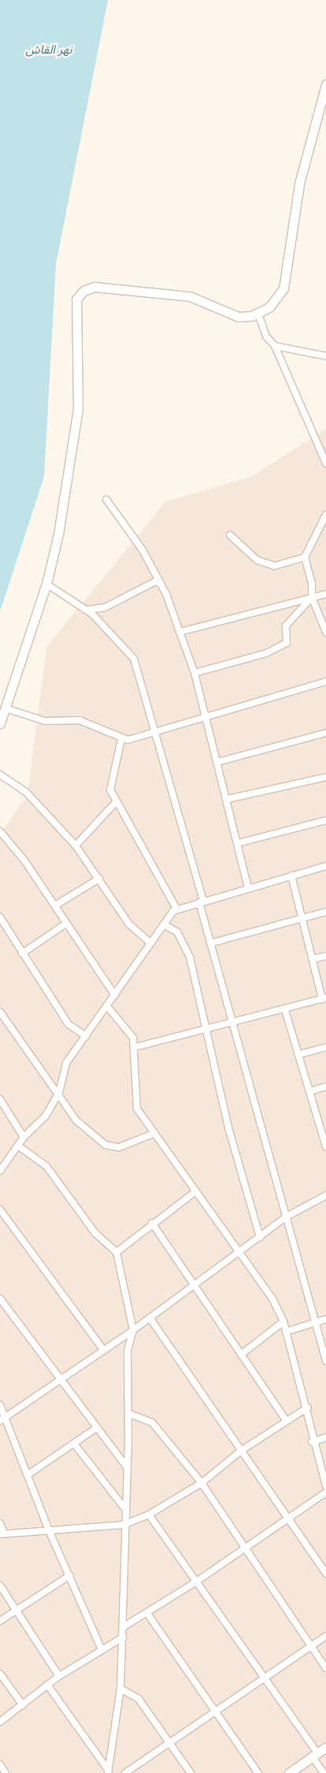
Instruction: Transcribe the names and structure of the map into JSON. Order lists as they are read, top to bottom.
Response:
{
  "water": ["نهر القاش"]
}
